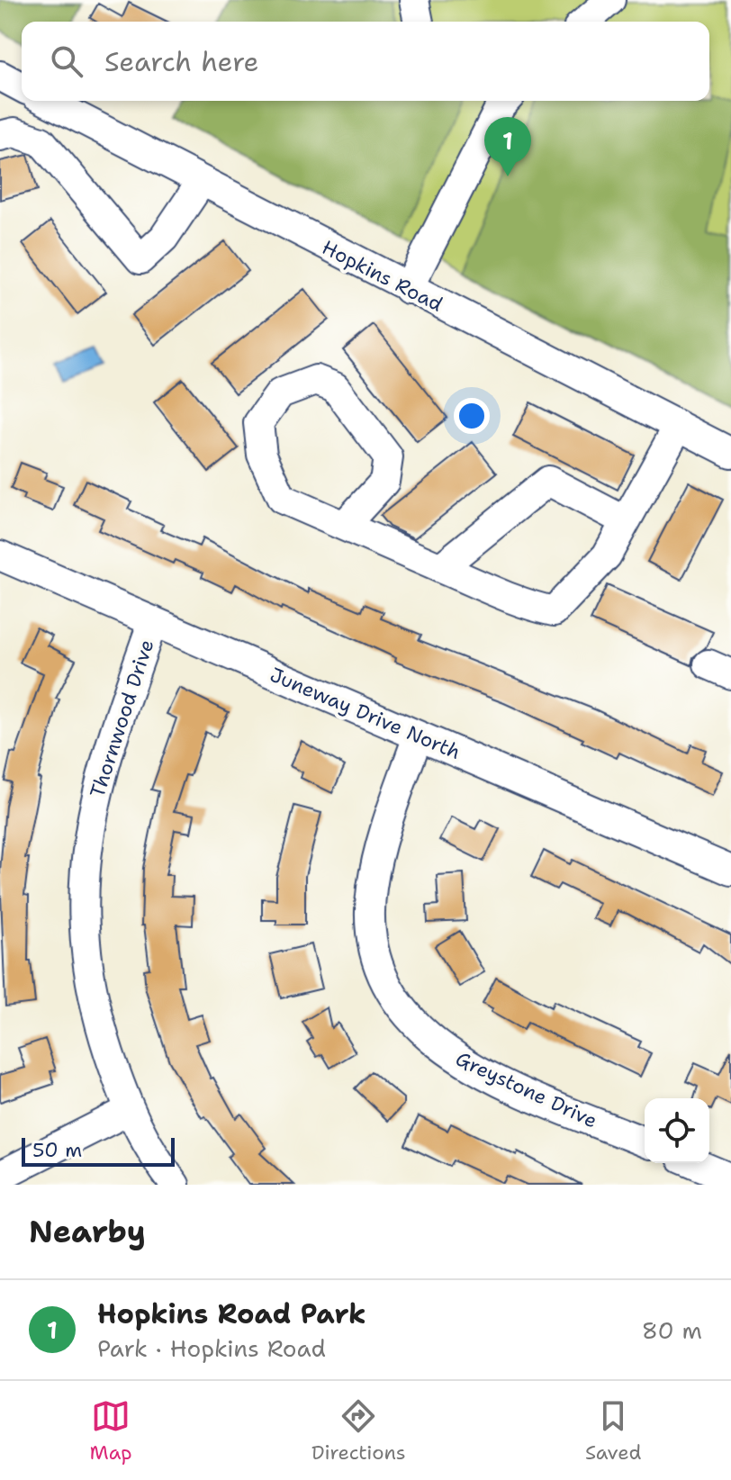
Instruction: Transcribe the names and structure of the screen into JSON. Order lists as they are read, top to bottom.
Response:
{
  "streets": {
    "street": [
      "Hopkins Road",
      "Juneway Drive North",
      "Thornwood Drive",
      "Greystone Drive"
    ]
  },
  "crossings": [
    ["Juneway Drive North", "Thornwood Drive"],
    ["Juneway Drive North", "Greystone Drive"]
  ],
  "scale_bar": "50 m",
  "page": {
    "search": "Search here",
    "pins": "1",
    "scale": "50 m",
    "heading": "Nearby",
    "list": [
      {
        "mark": "1",
        "name": "Hopkins Road Park",
        "note": "Park · Hopkins Road",
        "value": "80 m"
      }
    ],
    "nav": ["Map", "Directions", "Saved"]
  }
}
